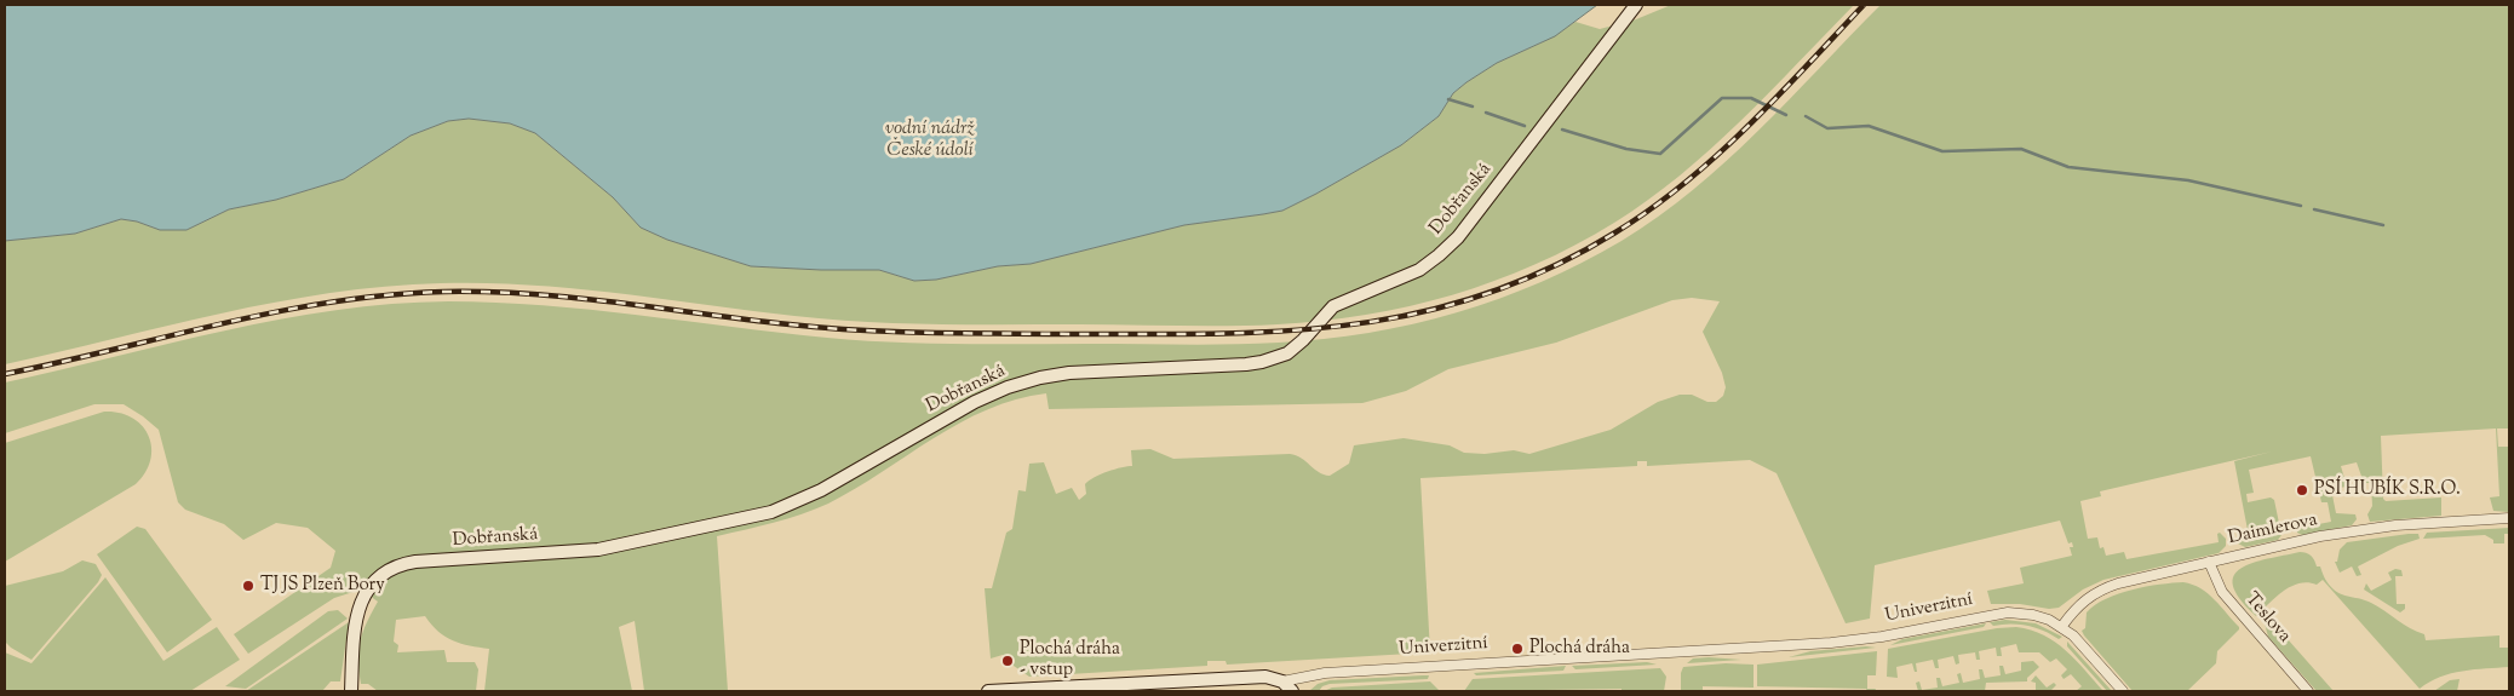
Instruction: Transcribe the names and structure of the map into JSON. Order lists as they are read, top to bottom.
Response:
{
  "streets": {
    "street": [
      "Dobřanská",
      "Daimlerova",
      "Univerzitní",
      "Teslova"
    ]
  },
  "crossings": [
    ["Daimlerova", "Univerzitní"],
    ["Daimlerova", "Teslova"]
  ],
  "water": ["vodní nádrž České údolí"],
  "places": [
    "PSÍ HUBÍK S.R.O.",
    "TJ JS Plzeň Bory",
    "Plochá dráha",
    "Plochá dráha - vstup"
  ]
}
